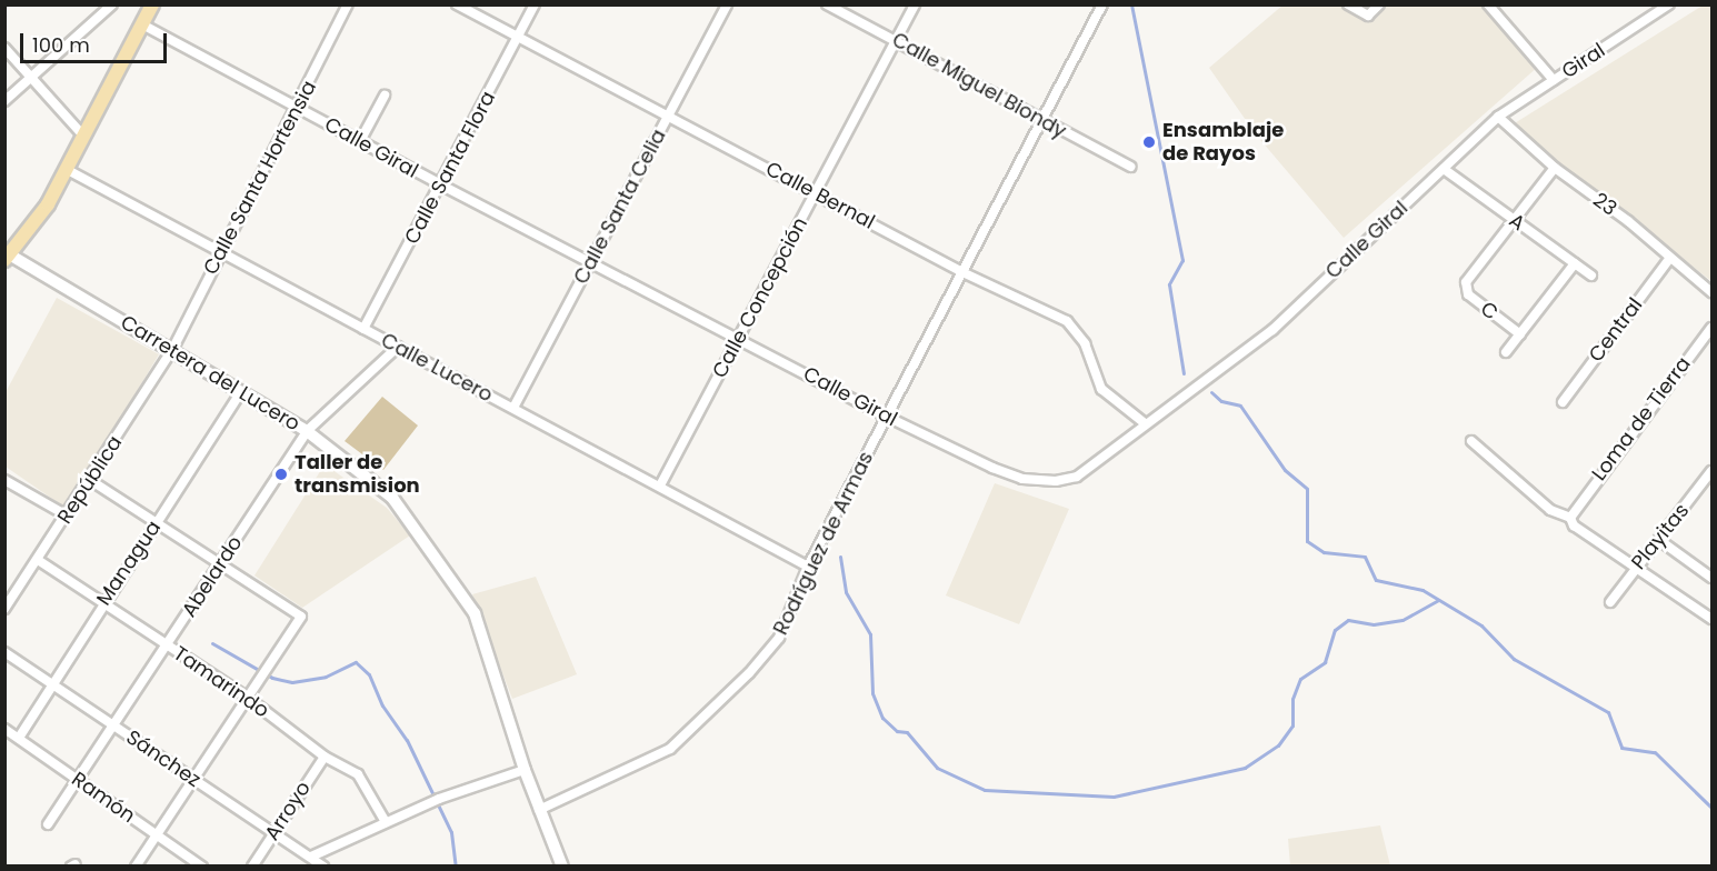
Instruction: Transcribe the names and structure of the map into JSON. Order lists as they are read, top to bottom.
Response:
{
  "streets": {
    "main road": ["Carretera del Lucero"],
    "street": [
      "Giral",
      "Calle Miguel Biondy",
      "Calle Giral",
      "Calle Santa Flora",
      "Calle Santa Hortensia",
      "Calle Bernal",
      "23",
      "Calle Santa Celia",
      "A",
      "Calle Concepción",
      "C",
      "Central",
      "Calle Lucero",
      "Loma de Tierra",
      "República",
      "Playitas",
      "Rodríguez de Armas",
      "Managua",
      "Abelardo",
      "Tamarindo",
      "Sánchez",
      "Ramón",
      "Arroyo"
    ]
  },
  "crossings": [
    ["Giral", "Calle Giral"],
    ["Giral", "23"],
    ["Calle Miguel Biondy", "Calle Concepción"],
    ["Calle Miguel Biondy", "Rodríguez de Armas"],
    ["Calle Giral", "Calle Santa Flora"],
    ["Calle Giral", "Calle Santa Hortensia"],
    ["Calle Giral", "Calle Bernal"],
    ["Calle Giral", "23"],
    ["Calle Giral", "Calle Santa Celia"],
    ["Calle Giral", "A"],
    ["Calle Giral", "Calle Concepción"],
    ["Calle Giral", "Rodríguez de Armas"],
    ["Calle Santa Flora", "Calle Bernal"],
    ["Calle Santa Flora", "Calle Lucero"],
    ["Calle Santa Hortensia", "Calle Lucero"],
    ["Calle Santa Hortensia", "Carretera del Lucero"],
    ["Calle Santa Hortensia", "República"],
    ["Calle Bernal", "Calle Santa Celia"],
    ["Calle Bernal", "Calle Concepción"],
    ["Calle Bernal", "Rodríguez de Armas"],
    ["23", "Central"],
    ["Calle Santa Celia", "Calle Lucero"],
    ["A", "C"],
    ["Calle Concepción", "Calle Lucero"],
    ["Calle Lucero", "Rodríguez de Armas"],
    ["Calle Lucero", "Abelardo"],
    ["Carretera del Lucero", "República"],
    ["Carretera del Lucero", "Rodríguez de Armas"],
    ["Carretera del Lucero", "Managua"],
    ["Carretera del Lucero", "Abelardo"],
    ["República", "Tamarindo"],
    ["Managua", "Tamarindo"],
    ["Managua", "Sánchez"],
    ["Managua", "Ramón"],
    ["Abelardo", "Tamarindo"],
    ["Abelardo", "Sánchez"],
    ["Abelardo", "Ramón"],
    ["Tamarindo", "Arroyo"],
    ["Sánchez", "Arroyo"]
  ],
  "places": ["Ensamblaje de Rayos", "Taller de transmision"],
  "scale_bar": "100 m"
}
